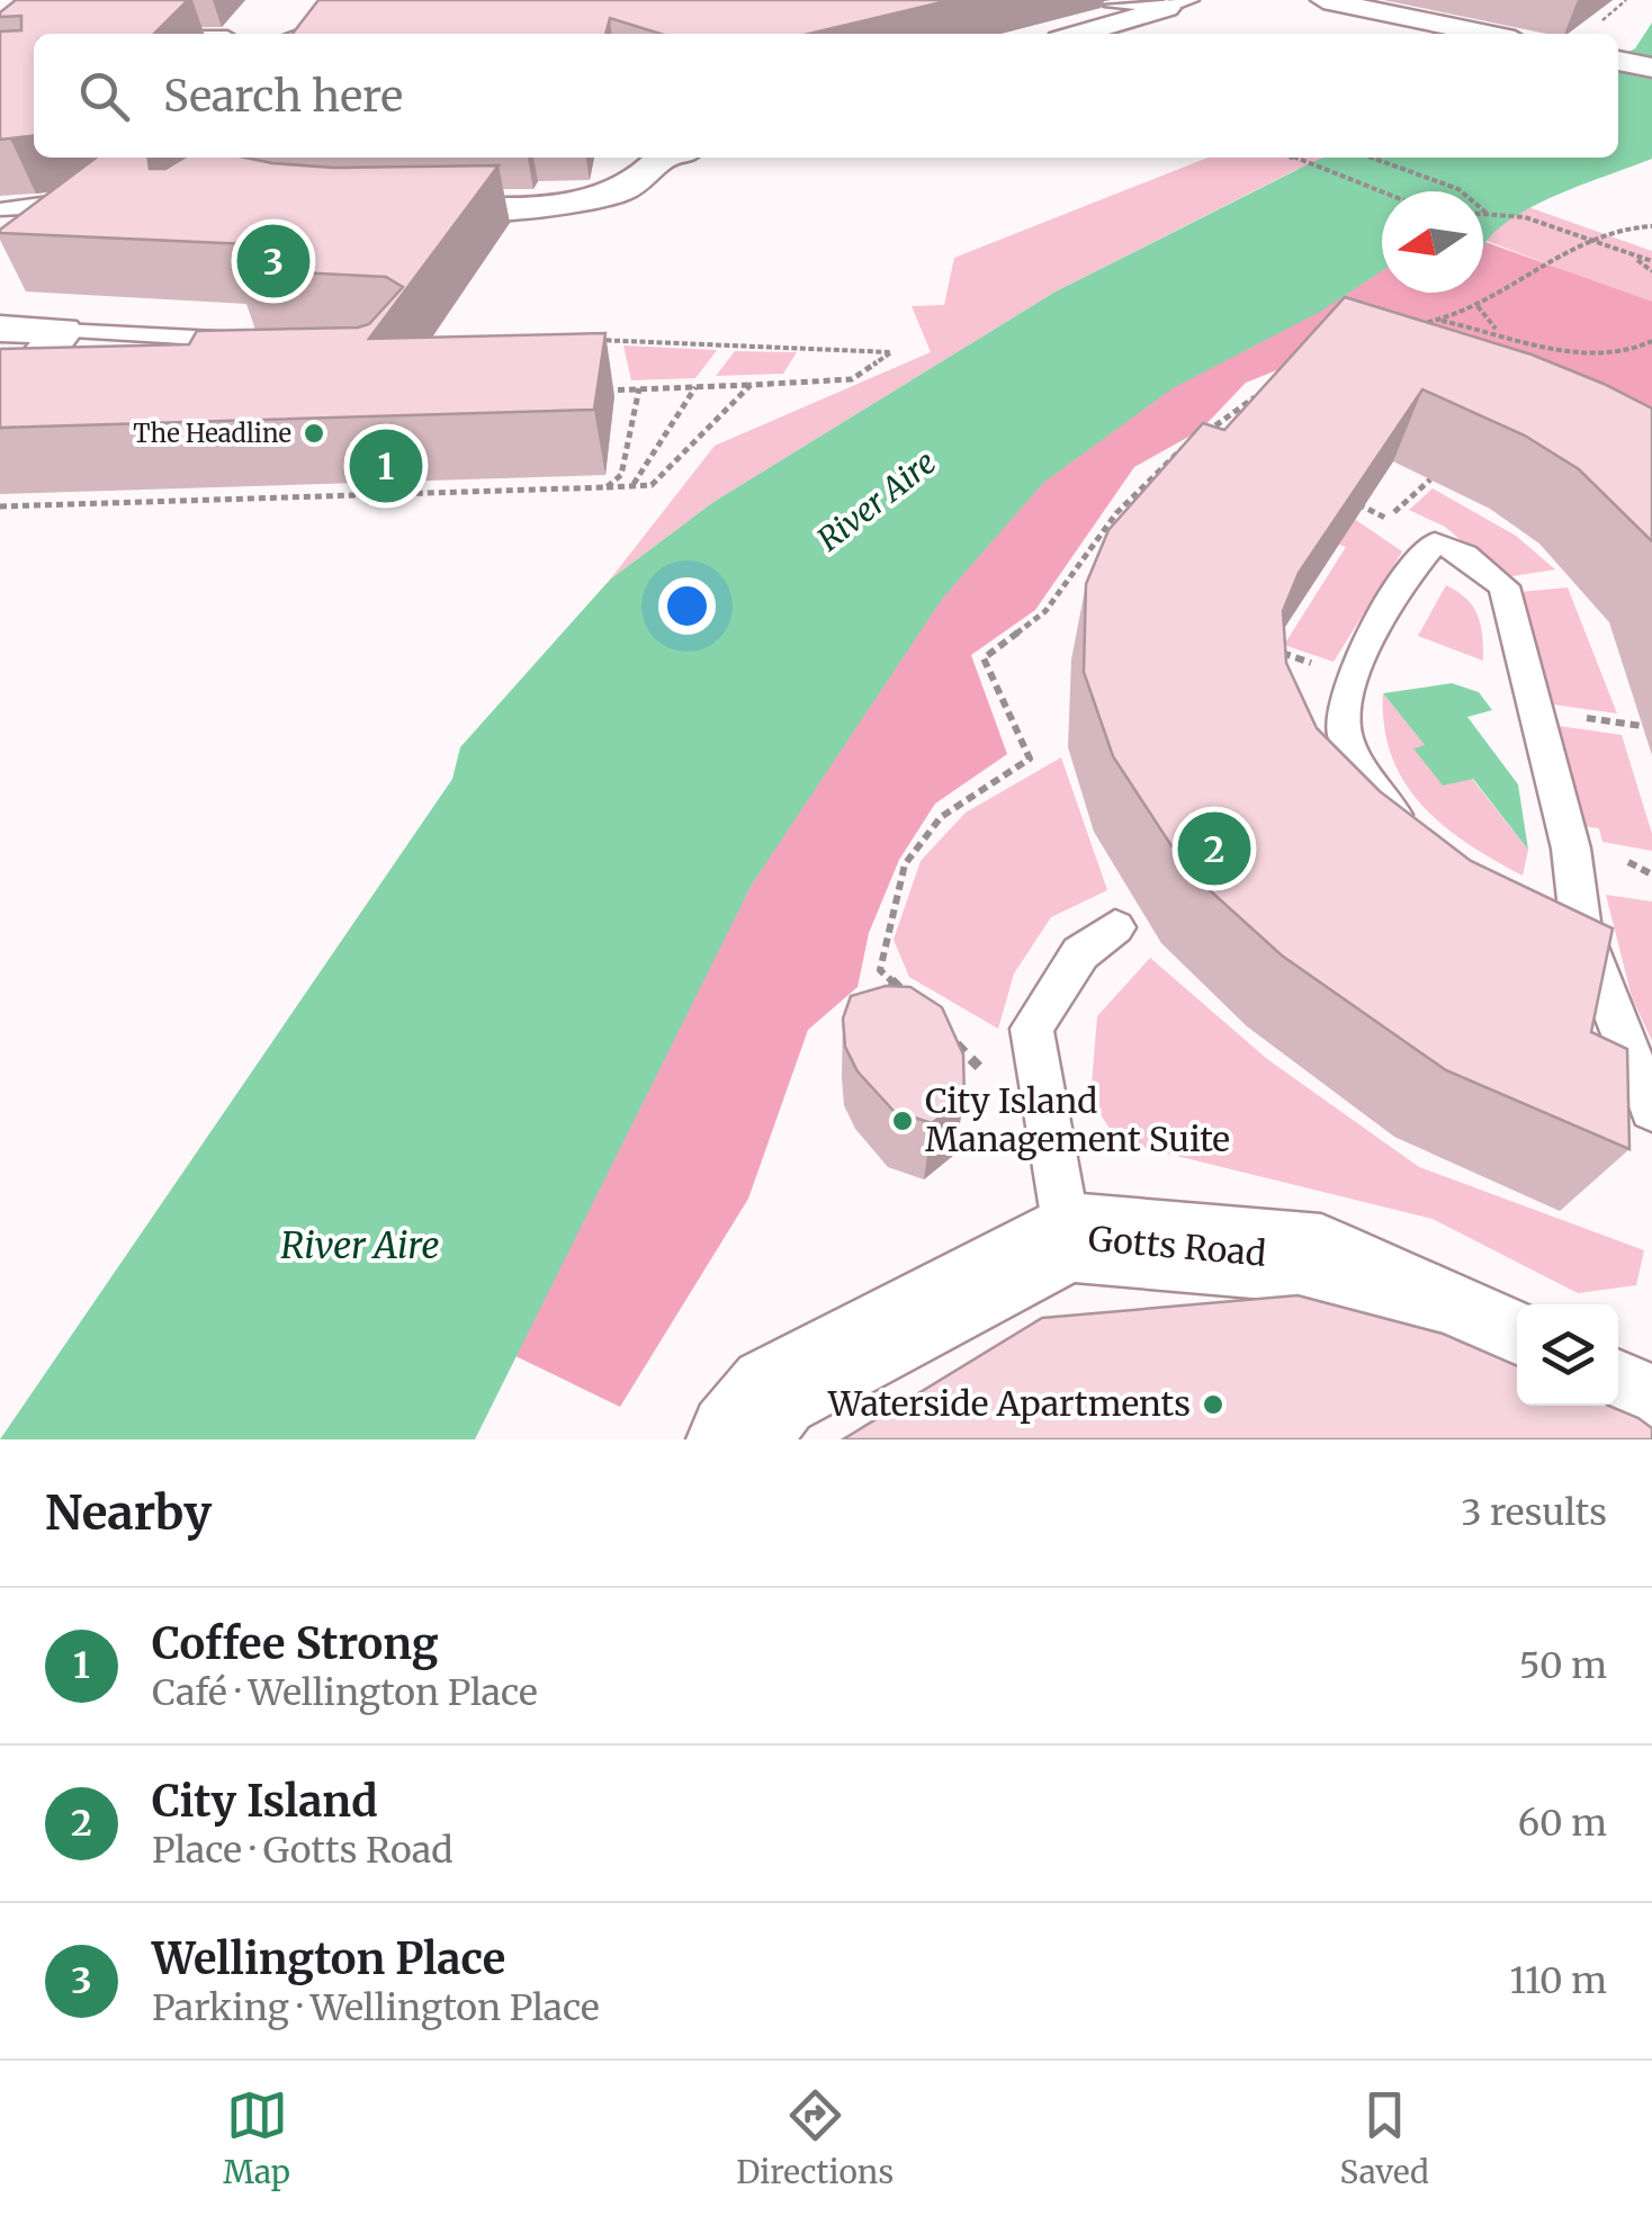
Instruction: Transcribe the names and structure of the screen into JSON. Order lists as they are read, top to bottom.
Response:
{
  "streets": {
    "street": ["Gotts Road"]
  },
  "water": ["River Aire"],
  "places": ["The Headline", "City Island Management Suite", "Waterside Apartments"],
  "north": "left",
  "page": {
    "search": "Search here",
    "pins": ["3", "1", "2"],
    "heading": ["Nearby", "3 results"],
    "list": [
      {
        "mark": "1",
        "name": "Coffee Strong",
        "note": "Café · Wellington Place",
        "value": "50 m"
      },
      {
        "mark": "2",
        "name": "City Island",
        "note": "Place · Gotts Road",
        "value": "60 m"
      },
      {
        "mark": "3",
        "name": "Wellington Place",
        "note": "Parking · Wellington Place",
        "value": "110 m"
      }
    ],
    "nav": ["Map", "Directions", "Saved"]
  }
}
